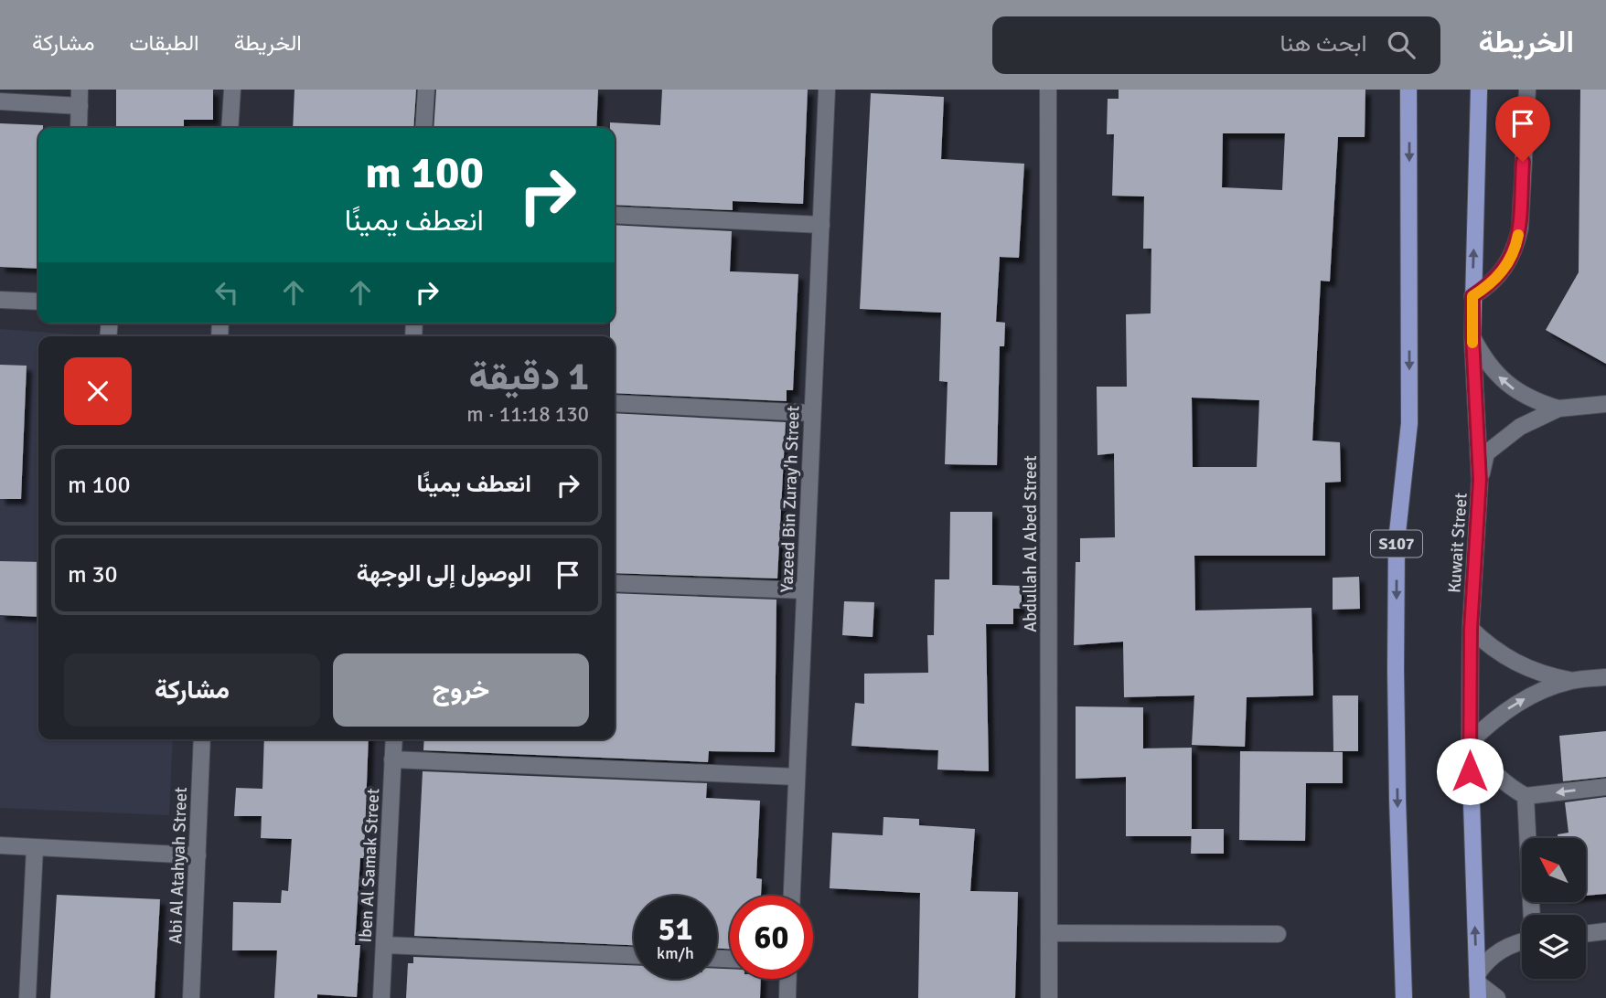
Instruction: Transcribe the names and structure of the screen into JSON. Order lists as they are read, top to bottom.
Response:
{
  "streets": {
    "main road": ["Kuwait Street", "S107"],
    "street": [
      "Yazeed Bin Zuray'h Street",
      "Abdullah Al Abed Street",
      "Abi Al Atahyah Street",
      "Iben Al Samak Street"
    ]
  },
  "north": "top left",
  "page": {
    "header": "الخريطة",
    "search": "ابحث هنا",
    "nav": ["الخريطة", "الطبقات", "مشاركة"],
    "turn": ["100 m", "انعطف يمينًا"],
    "heading": ["1 دقيقة", "130 m · 11:18"],
    "list": [
      {
        "name": "انعطف يمينًا",
        "value": "100 m"
      },
      {
        "name": "الوصول إلى الوجهة",
        "value": "30 m"
      }
    ],
    "buttons": ["خروج", "مشاركة"],
    "speed": "51 km/h",
    "limit": "60"
  }
}
